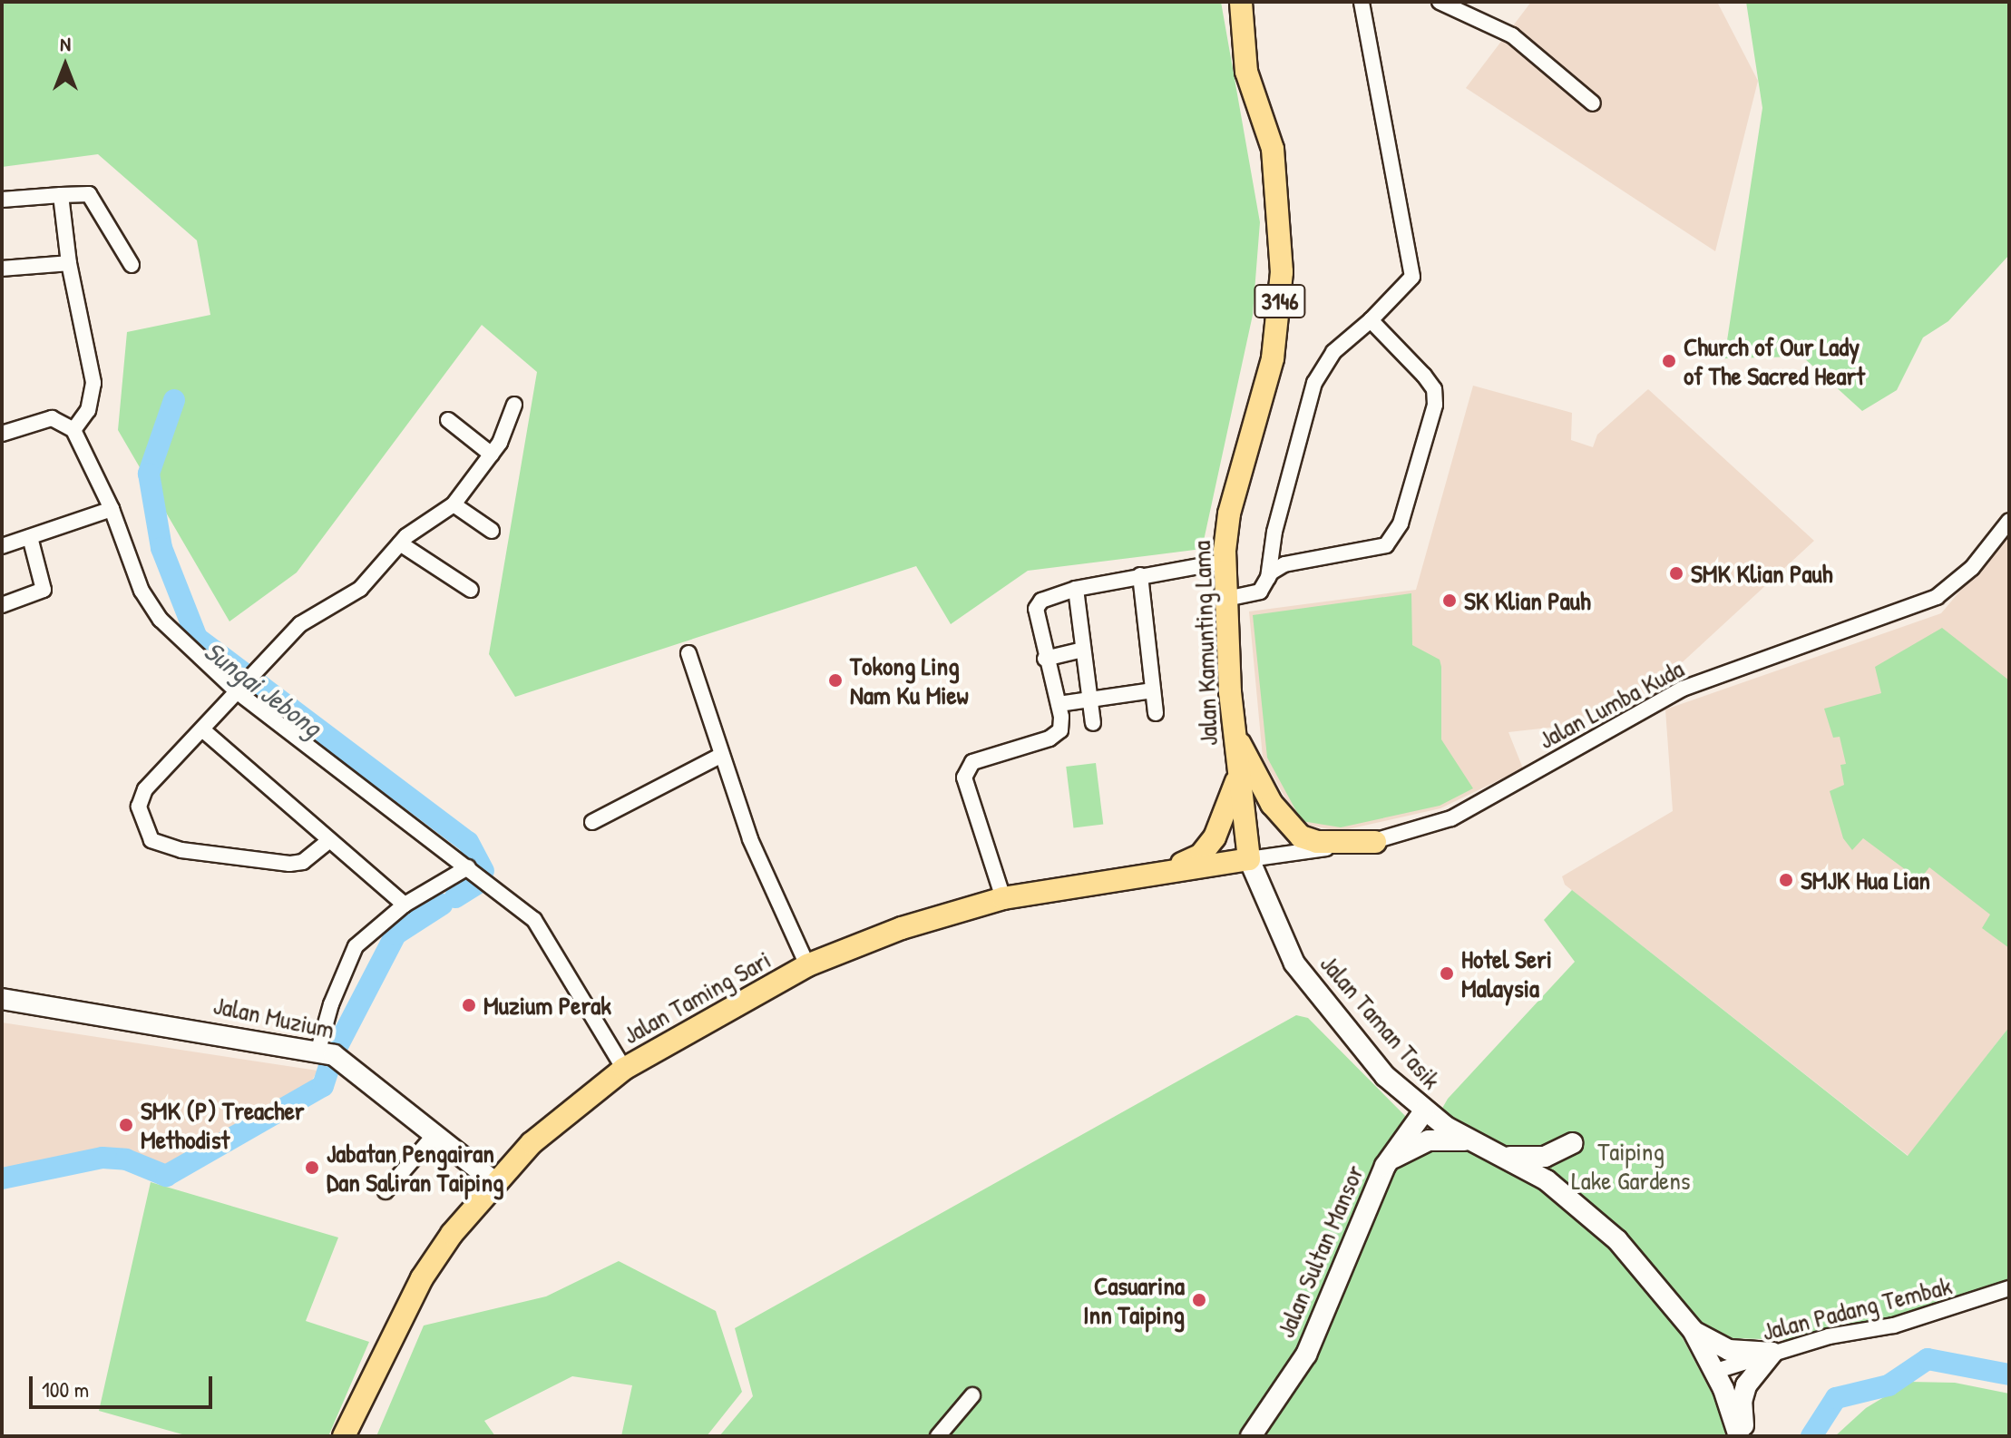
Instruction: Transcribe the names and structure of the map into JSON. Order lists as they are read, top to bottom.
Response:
{
  "streets": {
    "main road": ["3146", "Jalan Kamunting Lama", "Jalan Taming Sari"],
    "street": [
      "Jalan Lumba Kuda",
      "Jalan Muzium",
      "Jalan Taman Tasik",
      "Jalan Sultan Mansor",
      "Jalan Padang Tembak"
    ]
  },
  "crossings": [
    ["Jalan Kamunting Lama", "Jalan Lumba Kuda"],
    ["Jalan Kamunting Lama", "Jalan Taming Sari"],
    ["Jalan Kamunting Lama", "Jalan Taman Tasik"],
    ["Jalan Lumba Kuda", "Jalan Taming Sari"],
    ["Jalan Lumba Kuda", "Jalan Taman Tasik"],
    ["Jalan Taming Sari", "Jalan Muzium"],
    ["Jalan Taming Sari", "Jalan Taman Tasik"],
    ["Jalan Taman Tasik", "Jalan Padang Tembak"]
  ],
  "water": ["Sungai Jebong"],
  "parks": ["Taiping Lake Gardens"],
  "places": [
    "Church of Our Lady of The Sacred Heart",
    "SMK Klian Pauh",
    "SK Klian Pauh",
    "Tokong Ling Nam Ku Miew",
    "SMJK Hua Lian",
    "Hotel Seri Malaysia",
    "Muzium Perak",
    "SMK (P) Treacher Methodist",
    "Jabatan Pengairan Dan Saliran Taiping",
    "Casuarina Inn Taiping"
  ],
  "scale_bar": "100 m",
  "north": "top"
}
